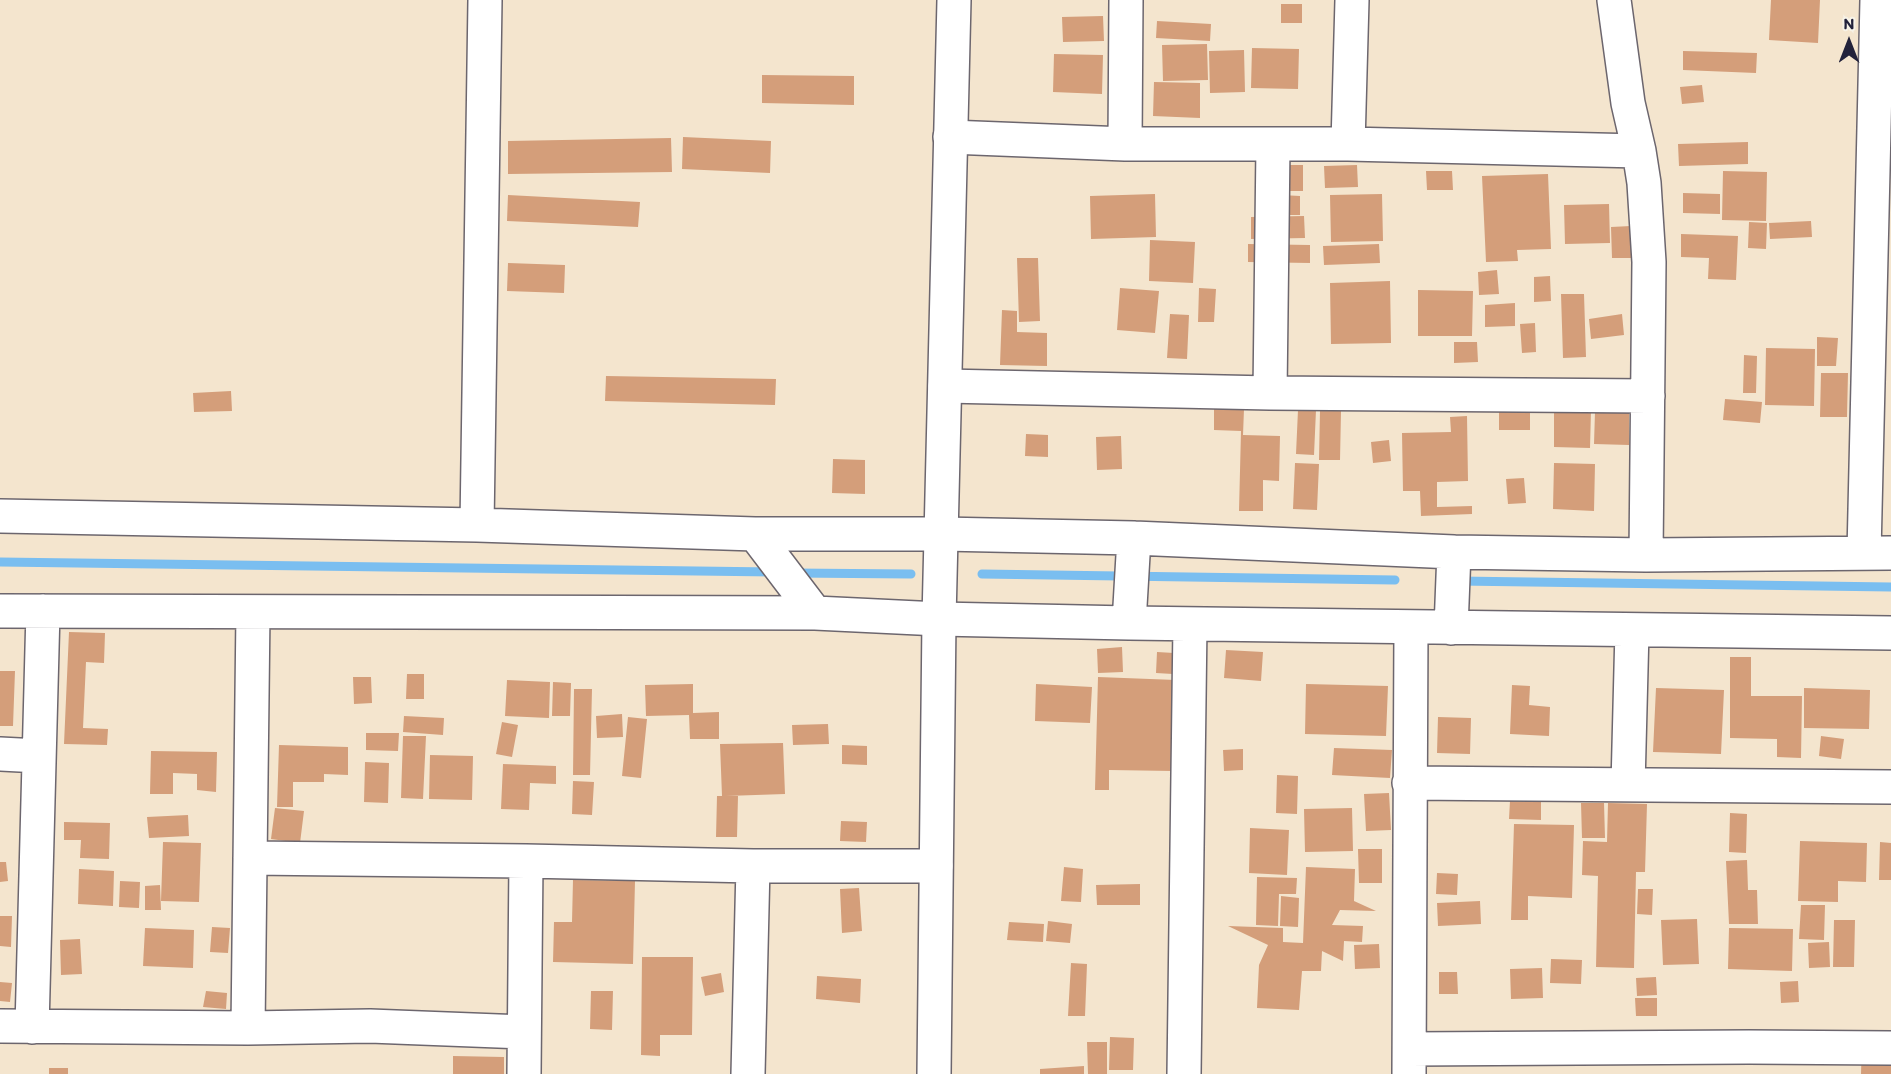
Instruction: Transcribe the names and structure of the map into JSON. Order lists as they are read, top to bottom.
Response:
{
  "north": "top"
}
